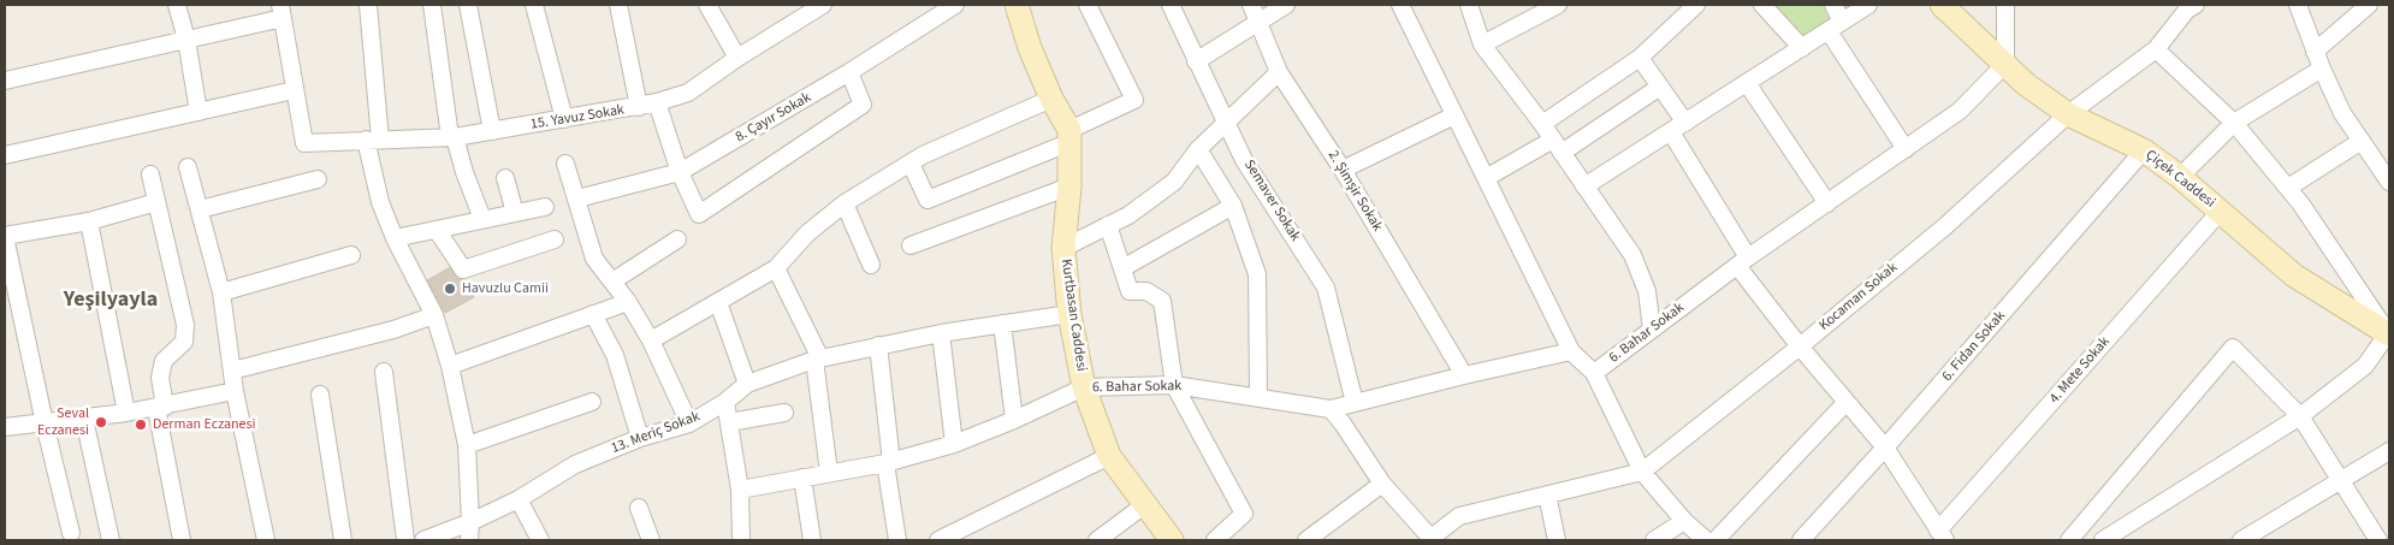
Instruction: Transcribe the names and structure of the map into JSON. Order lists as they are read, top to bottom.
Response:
{
  "streets": {
    "main road": ["Çiçek Caddesi", "Kurtbasan Caddesi"],
    "street": [
      "15. Yavuz Sokak",
      "8. Çayır Sokak",
      "2. Şimşir Sokak",
      "Semaver Sokak",
      "Kocaman Sokak",
      "6. Bahar Sokak",
      "6. Fidan Sokak",
      "4. Mete Sokak",
      "13. Meriç Sokak"
    ]
  },
  "crossings": [
    ["Çiçek Caddesi", "Kocaman Sokak"],
    ["Çiçek Caddesi", "6. Bahar Sokak"],
    ["Çiçek Caddesi", "6. Fidan Sokak"],
    ["Çiçek Caddesi", "4. Mete Sokak"],
    ["2. Şimşir Sokak", "6. Bahar Sokak"],
    ["Semaver Sokak", "6. Bahar Sokak"],
    ["Kurtbasan Caddesi", "6. Bahar Sokak"],
    ["Kurtbasan Caddesi", "13. Meriç Sokak"]
  ],
  "districts": ["Yeşilyayla"],
  "places": ["Havuzlu Camii", "Seval Eczanesi", "Derman Eczanesi"]
}
